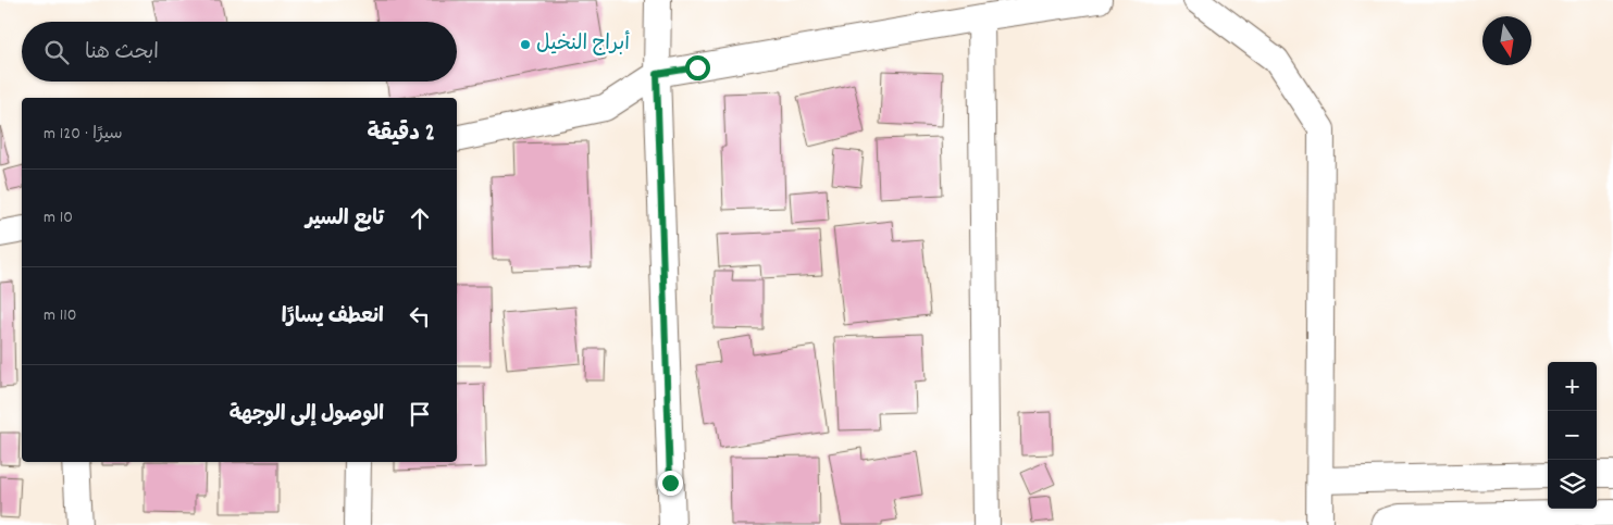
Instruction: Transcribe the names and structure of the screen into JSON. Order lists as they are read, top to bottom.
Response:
{
  "places": ["أبراج النخيل"],
  "north": "bottom",
  "page": {
    "search": "ابحث هنا",
    "heading": ["2 دقيقة", "سيرًا · 120 m"],
    "list": [
      ["تابع السير", "10 m"],
      ["انعطف يسارًا", "110 m"],
      "الوصول إلى الوجهة"
    ],
    "map_buttons": ["+", "−"]
  }
}
